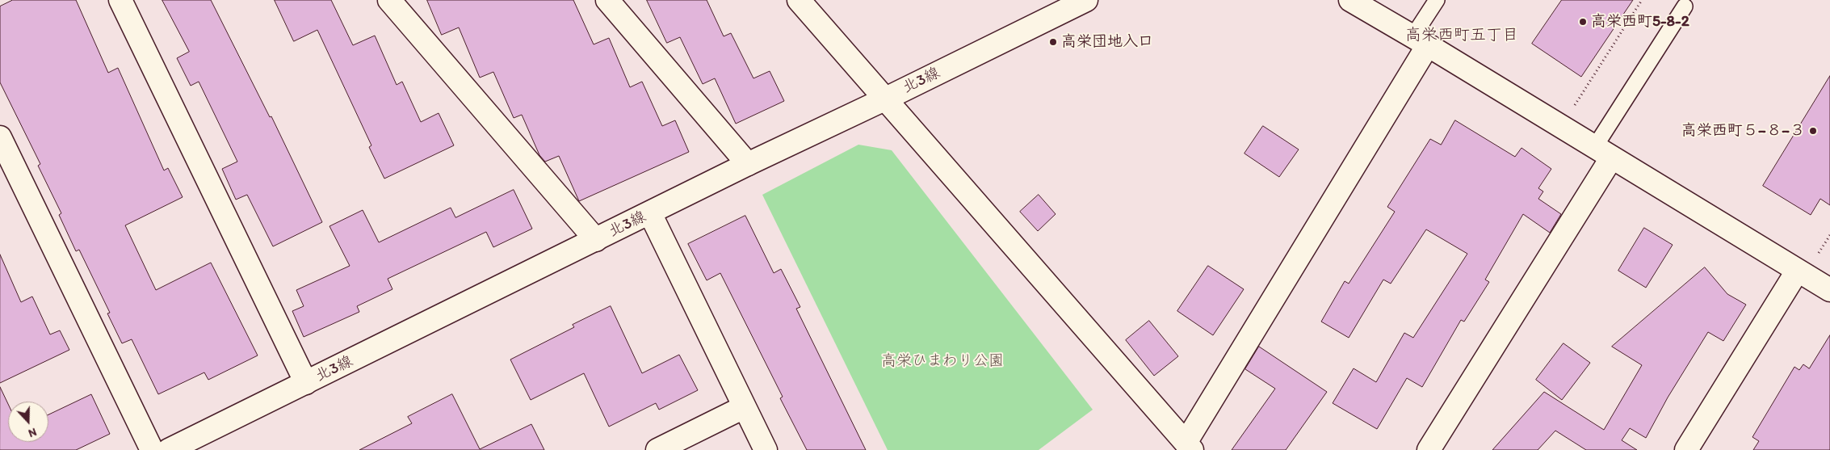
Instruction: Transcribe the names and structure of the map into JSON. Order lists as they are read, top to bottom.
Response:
{
  "streets": {
    "street": ["北3線"]
  },
  "districts": ["高栄西町五丁目"],
  "parks": ["高栄ひまわり公園"],
  "places": ["高栄西町5-8-2", "高栄団地入口", "高栄西町５−８−３"],
  "north": "bottom"
}
